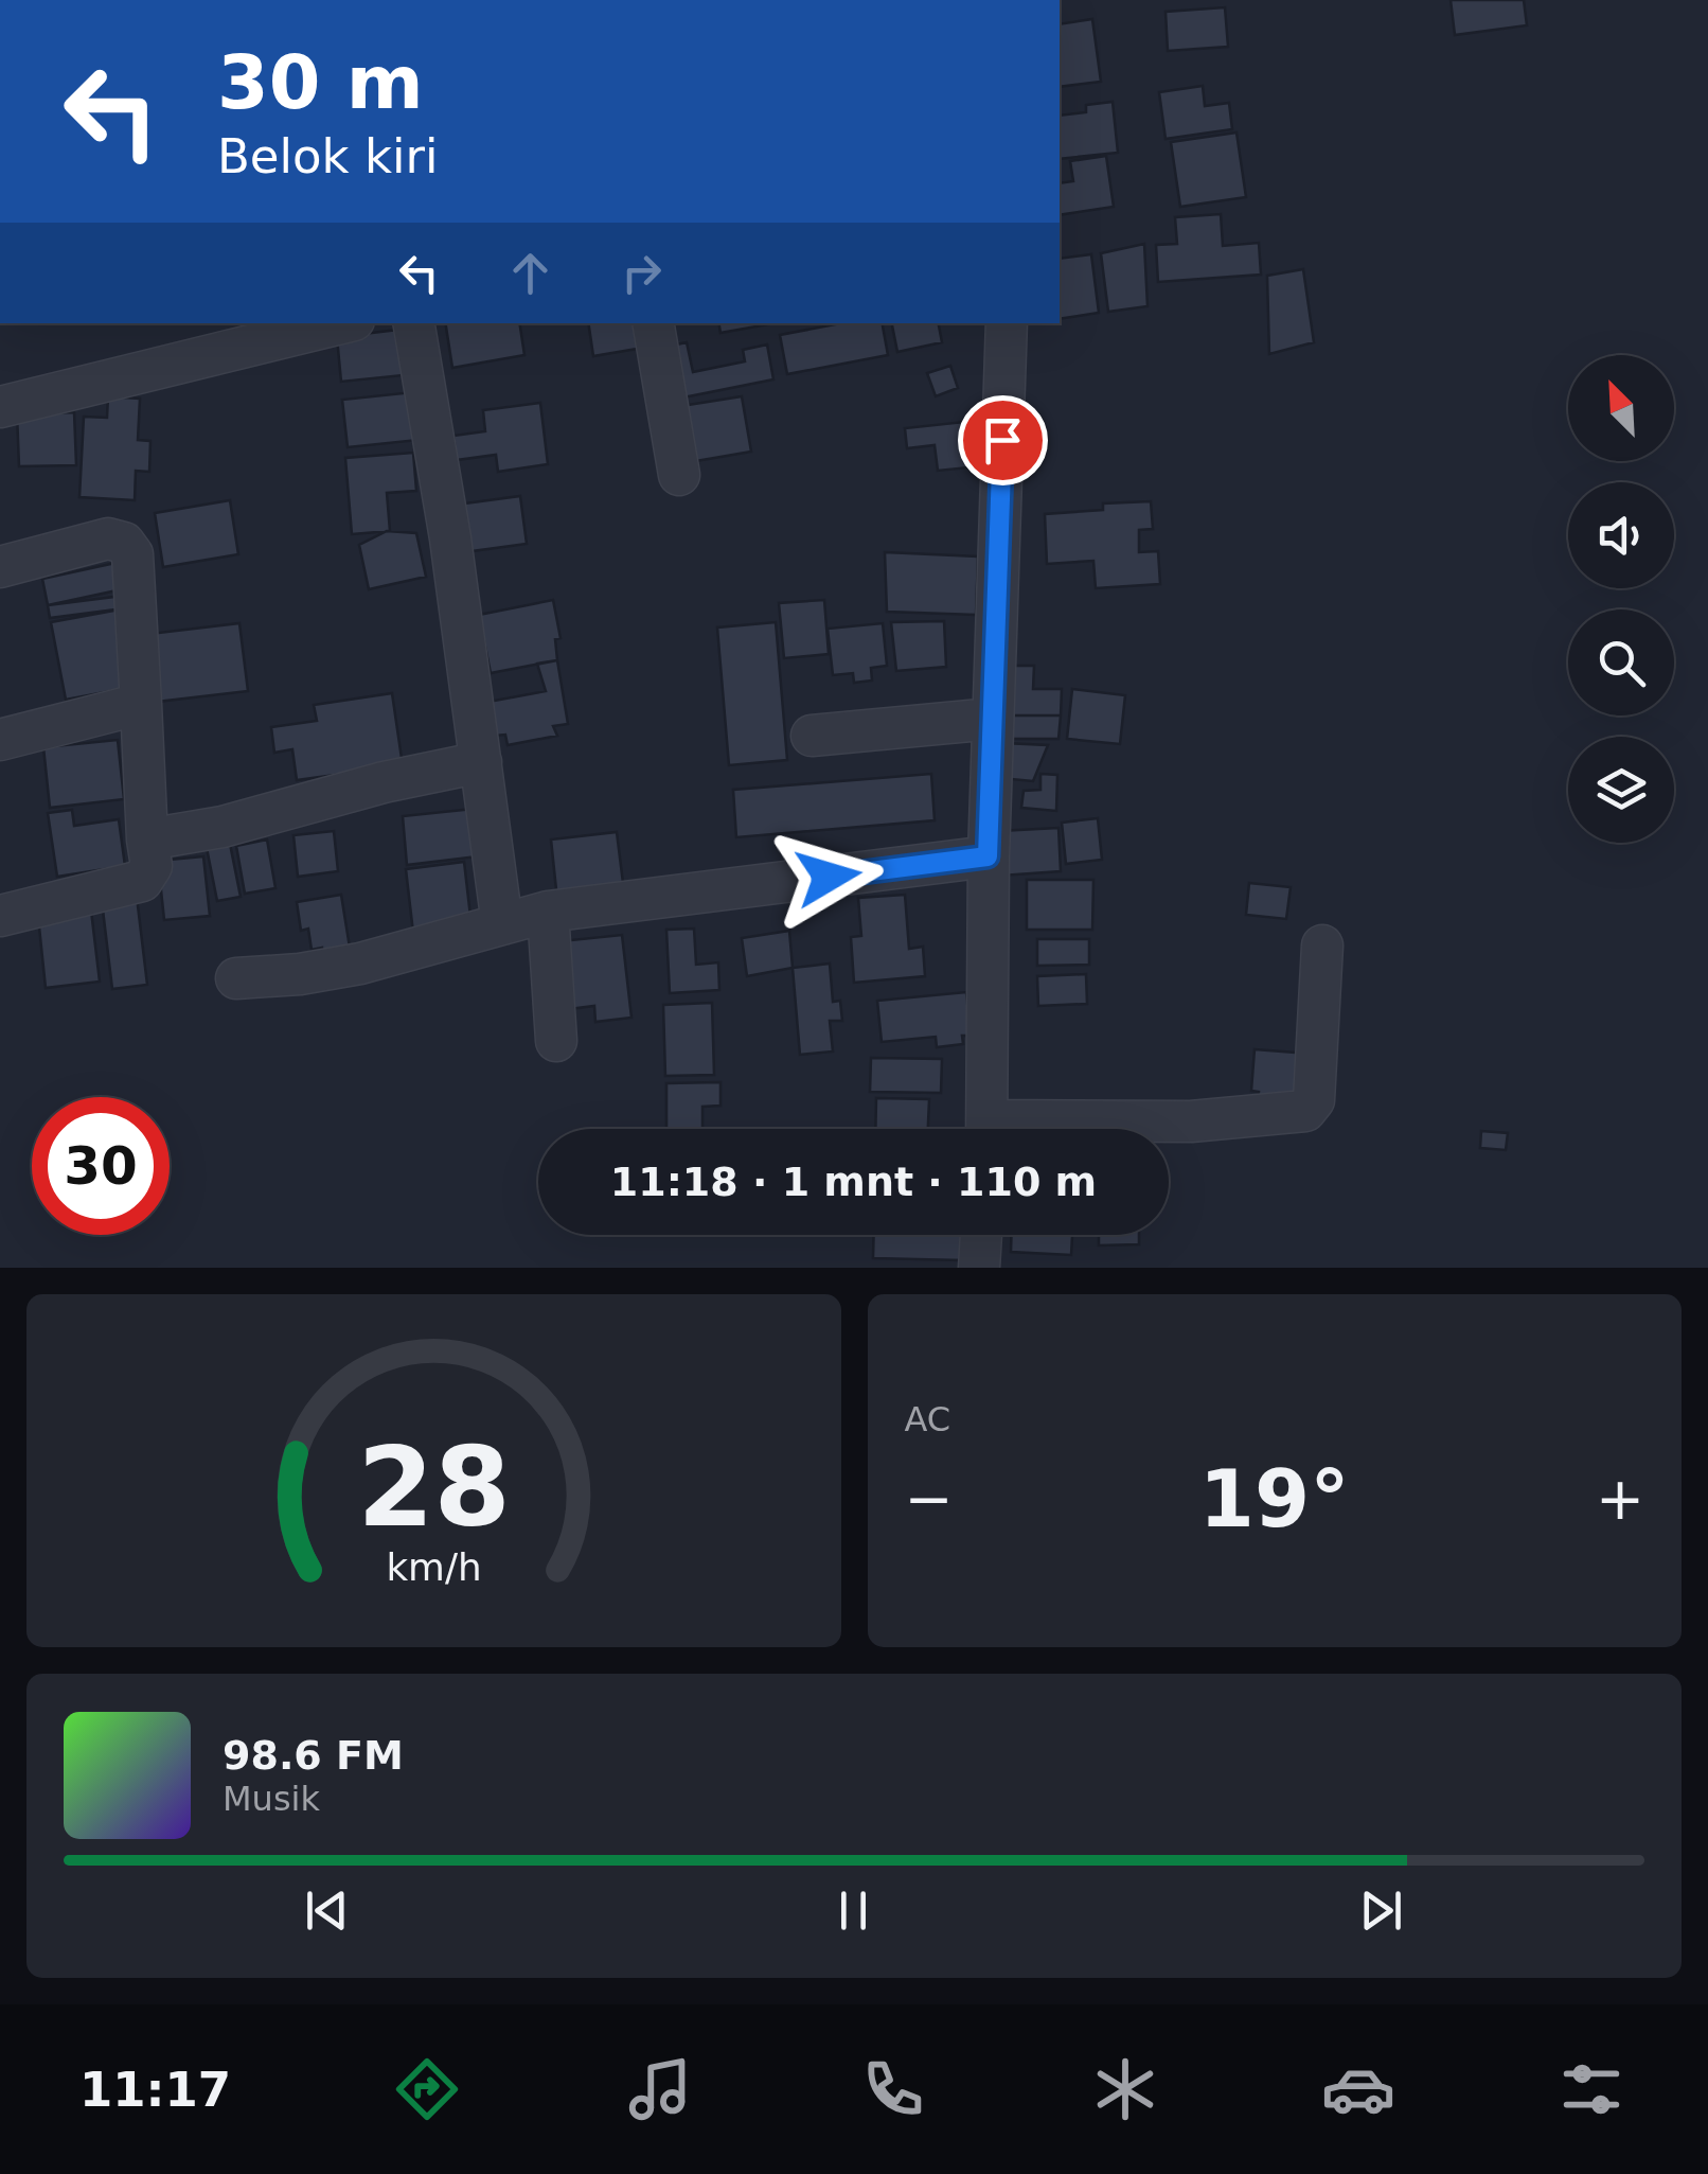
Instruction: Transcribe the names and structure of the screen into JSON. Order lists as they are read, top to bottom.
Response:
{
  "north": "top left",
  "page": {
    "turn": ["30 m", "Belok kiri"],
    "limit": "30",
    "trip": "11:18 · 1 mnt · 110 m",
    "tile": "AC",
    "heat": ["−", "19°", "+"],
    "song": ["98.6 FM", "Musik"],
    "tabs": "11:17",
    "gauge": ["28", "km/h"]
  }
}
